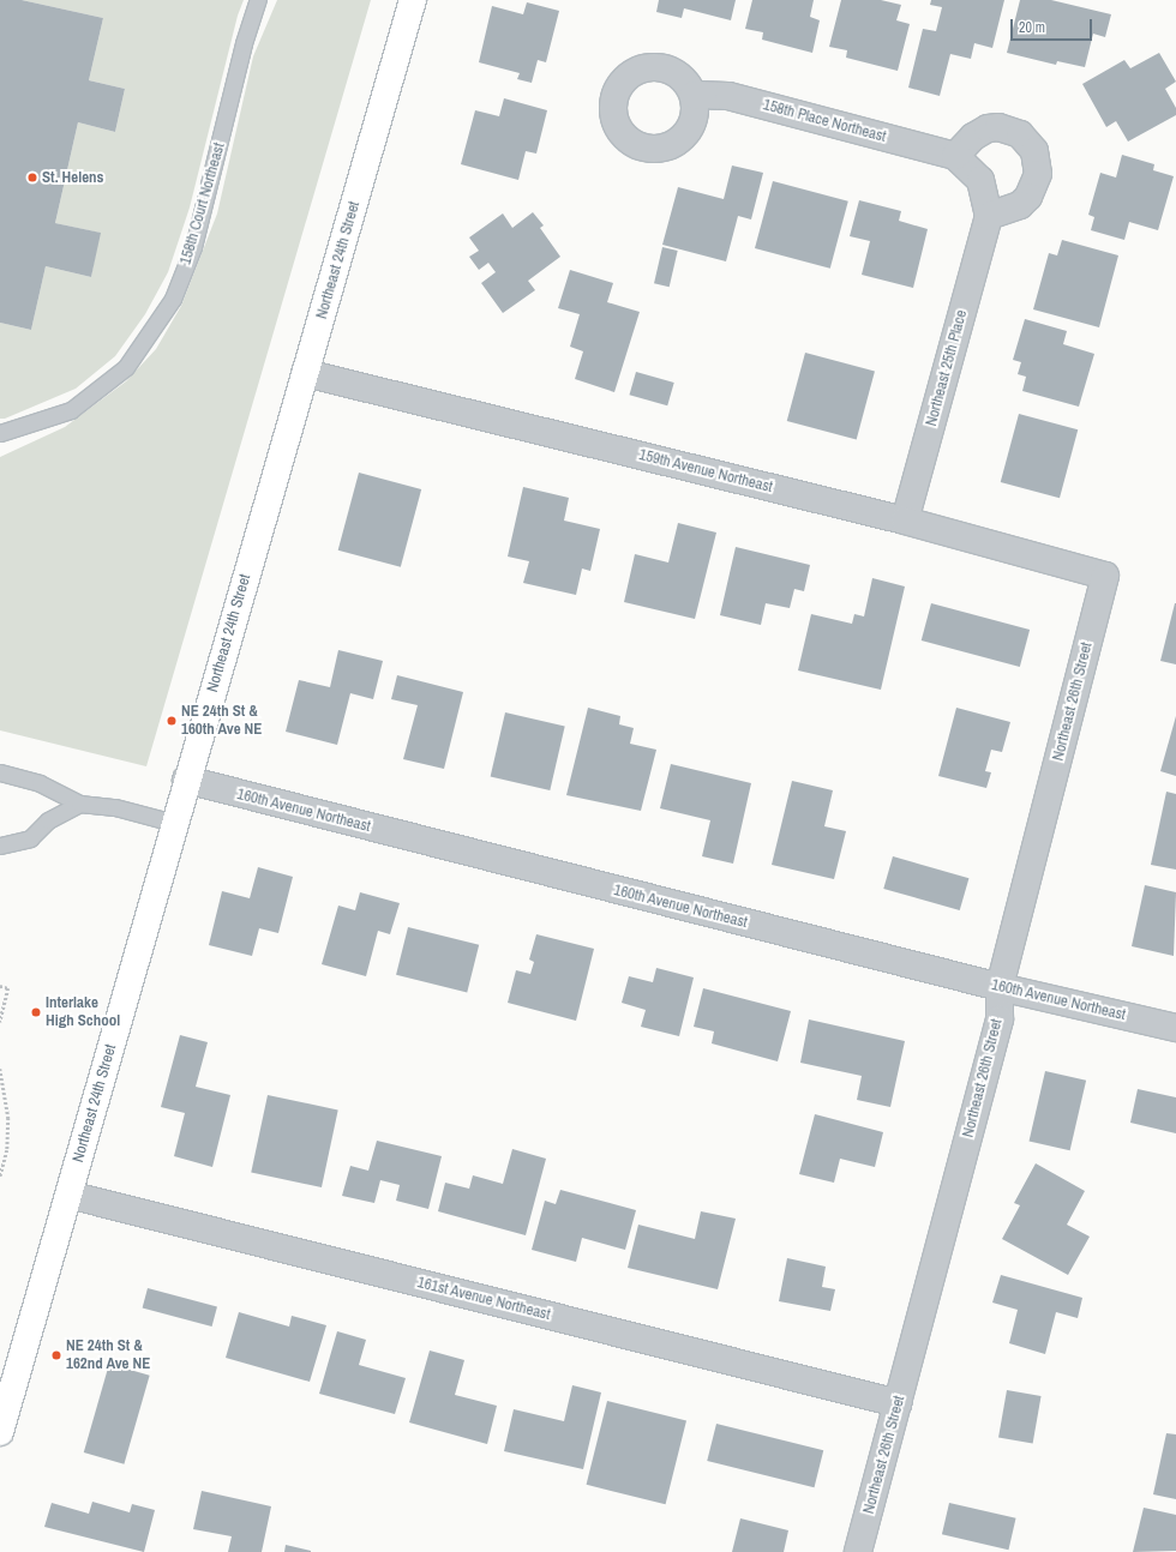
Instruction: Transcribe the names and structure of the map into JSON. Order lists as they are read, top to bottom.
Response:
{
  "streets": {
    "main road": ["Northeast 24th Street"],
    "street": [
      "158th Place Northeast",
      "Northeast 25th Place",
      "159th Avenue Northeast",
      "Northeast 26th Street",
      "160th Avenue Northeast",
      "161st Avenue Northeast"
    ],
    "lane": ["158th Court Northeast"]
  },
  "crossings": [
    ["158th Place Northeast", "Northeast 25th Place"],
    ["Northeast 24th Street", "159th Avenue Northeast"],
    ["Northeast 24th Street", "160th Avenue Northeast"],
    ["Northeast 24th Street", "161st Avenue Northeast"],
    ["Northeast 25th Place", "159th Avenue Northeast"],
    ["159th Avenue Northeast", "Northeast 26th Street"],
    ["Northeast 26th Street", "160th Avenue Northeast"],
    ["Northeast 26th Street", "161st Avenue Northeast"]
  ],
  "places": [
    "St. Helens",
    "NE 24th St & 160th Ave NE",
    "Interlake High School",
    "NE 24th St & 162nd Ave NE"
  ],
  "scale_bar": "20 m"
}
